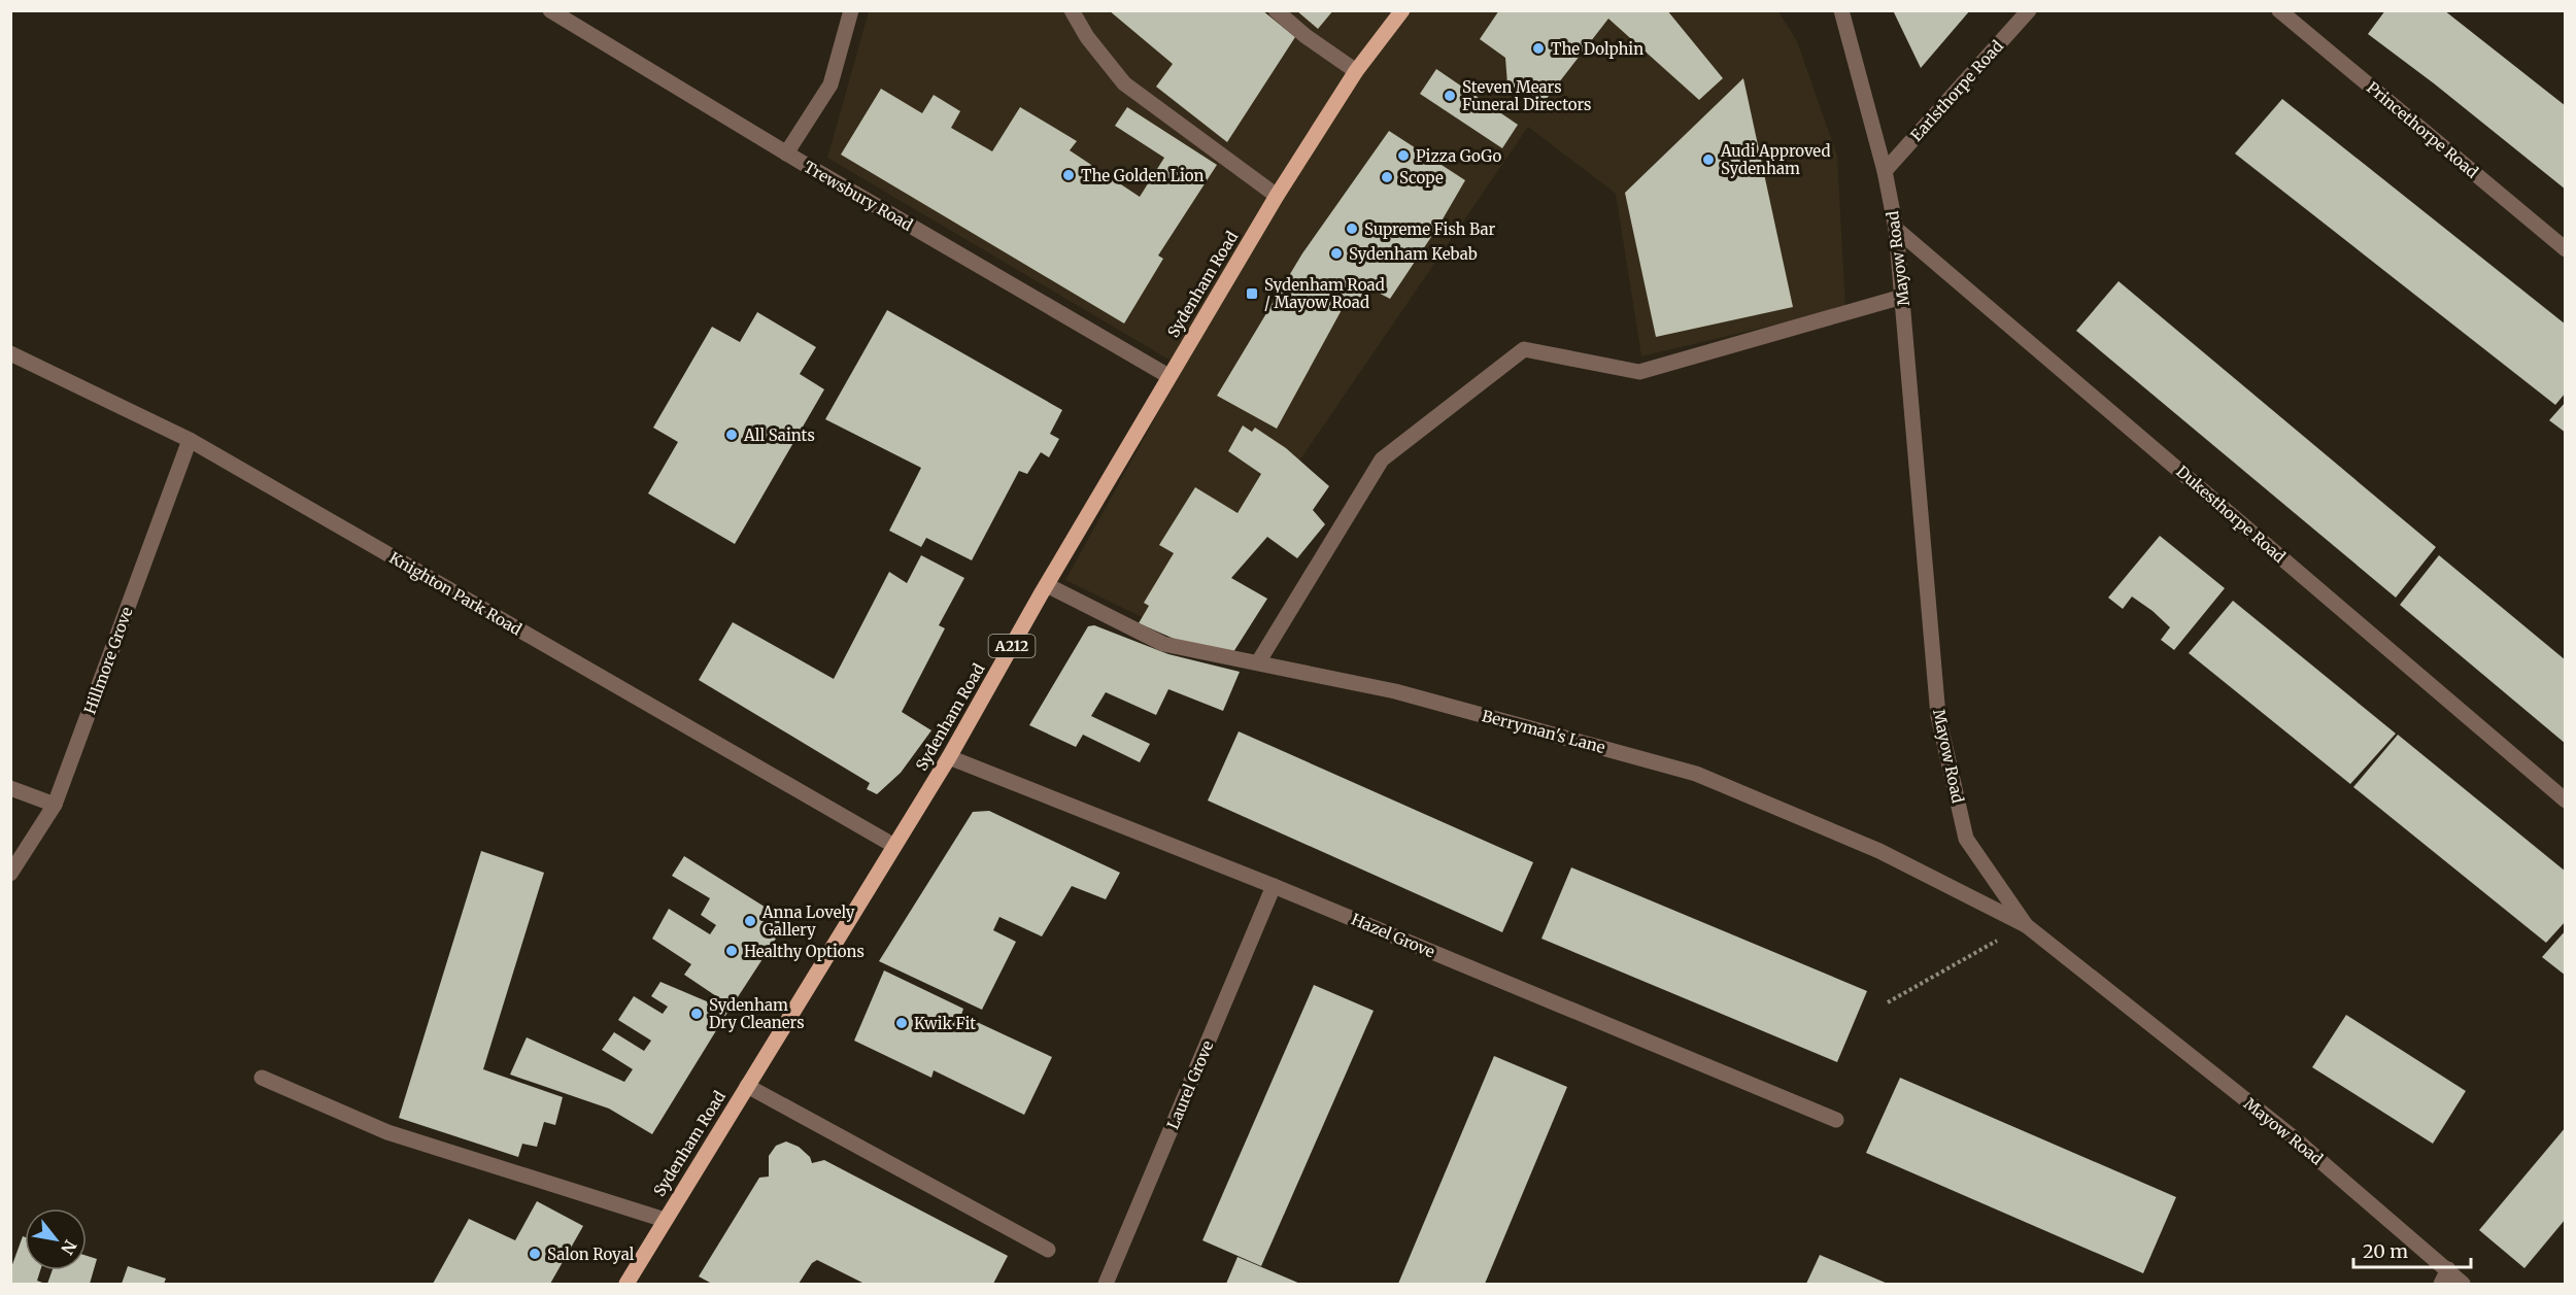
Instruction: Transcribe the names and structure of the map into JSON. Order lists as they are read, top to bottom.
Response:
{
  "streets": {
    "main road": ["Sydenham Road", "A212"],
    "street": [
      "Earlsthorpe Road",
      "Princethorpe Road",
      "Trewsbury Road",
      "Mayow Road",
      "Dukesthorpe Road",
      "Knighton Park Road",
      "Hillmore Grove",
      "Berryman's Lane",
      "Hazel Grove",
      "Laurel Grove"
    ]
  },
  "crossings": [
    ["Earlsthorpe Road", "Mayow Road"],
    ["Trewsbury Road", "Sydenham Road"],
    ["Mayow Road", "Dukesthorpe Road"],
    ["Mayow Road", "Berryman's Lane"],
    ["Sydenham Road", "Knighton Park Road"],
    ["Sydenham Road", "Berryman's Lane"],
    ["Sydenham Road", "Hazel Grove"],
    ["Knighton Park Road", "Hillmore Grove"],
    ["Hazel Grove", "Laurel Grove"]
  ],
  "places": {
    "other": [
      "The Dolphin",
      "Steven Mears Funeral Directors",
      "Pizza GoGo",
      "Audi Approved Sydenham",
      "The Golden Lion",
      "Scope",
      "Supreme Fish Bar",
      "Sydenham Kebab",
      "All Saints",
      "Anna Lovely Gallery",
      "Healthy Options",
      "Sydenham Dry Cleaners",
      "Kwik Fit",
      "Salon Royal"
    ],
    "transit": ["Sydenham Road / Mayow Road"]
  },
  "scale_bar": "20 m",
  "north": "bottom right"
}
